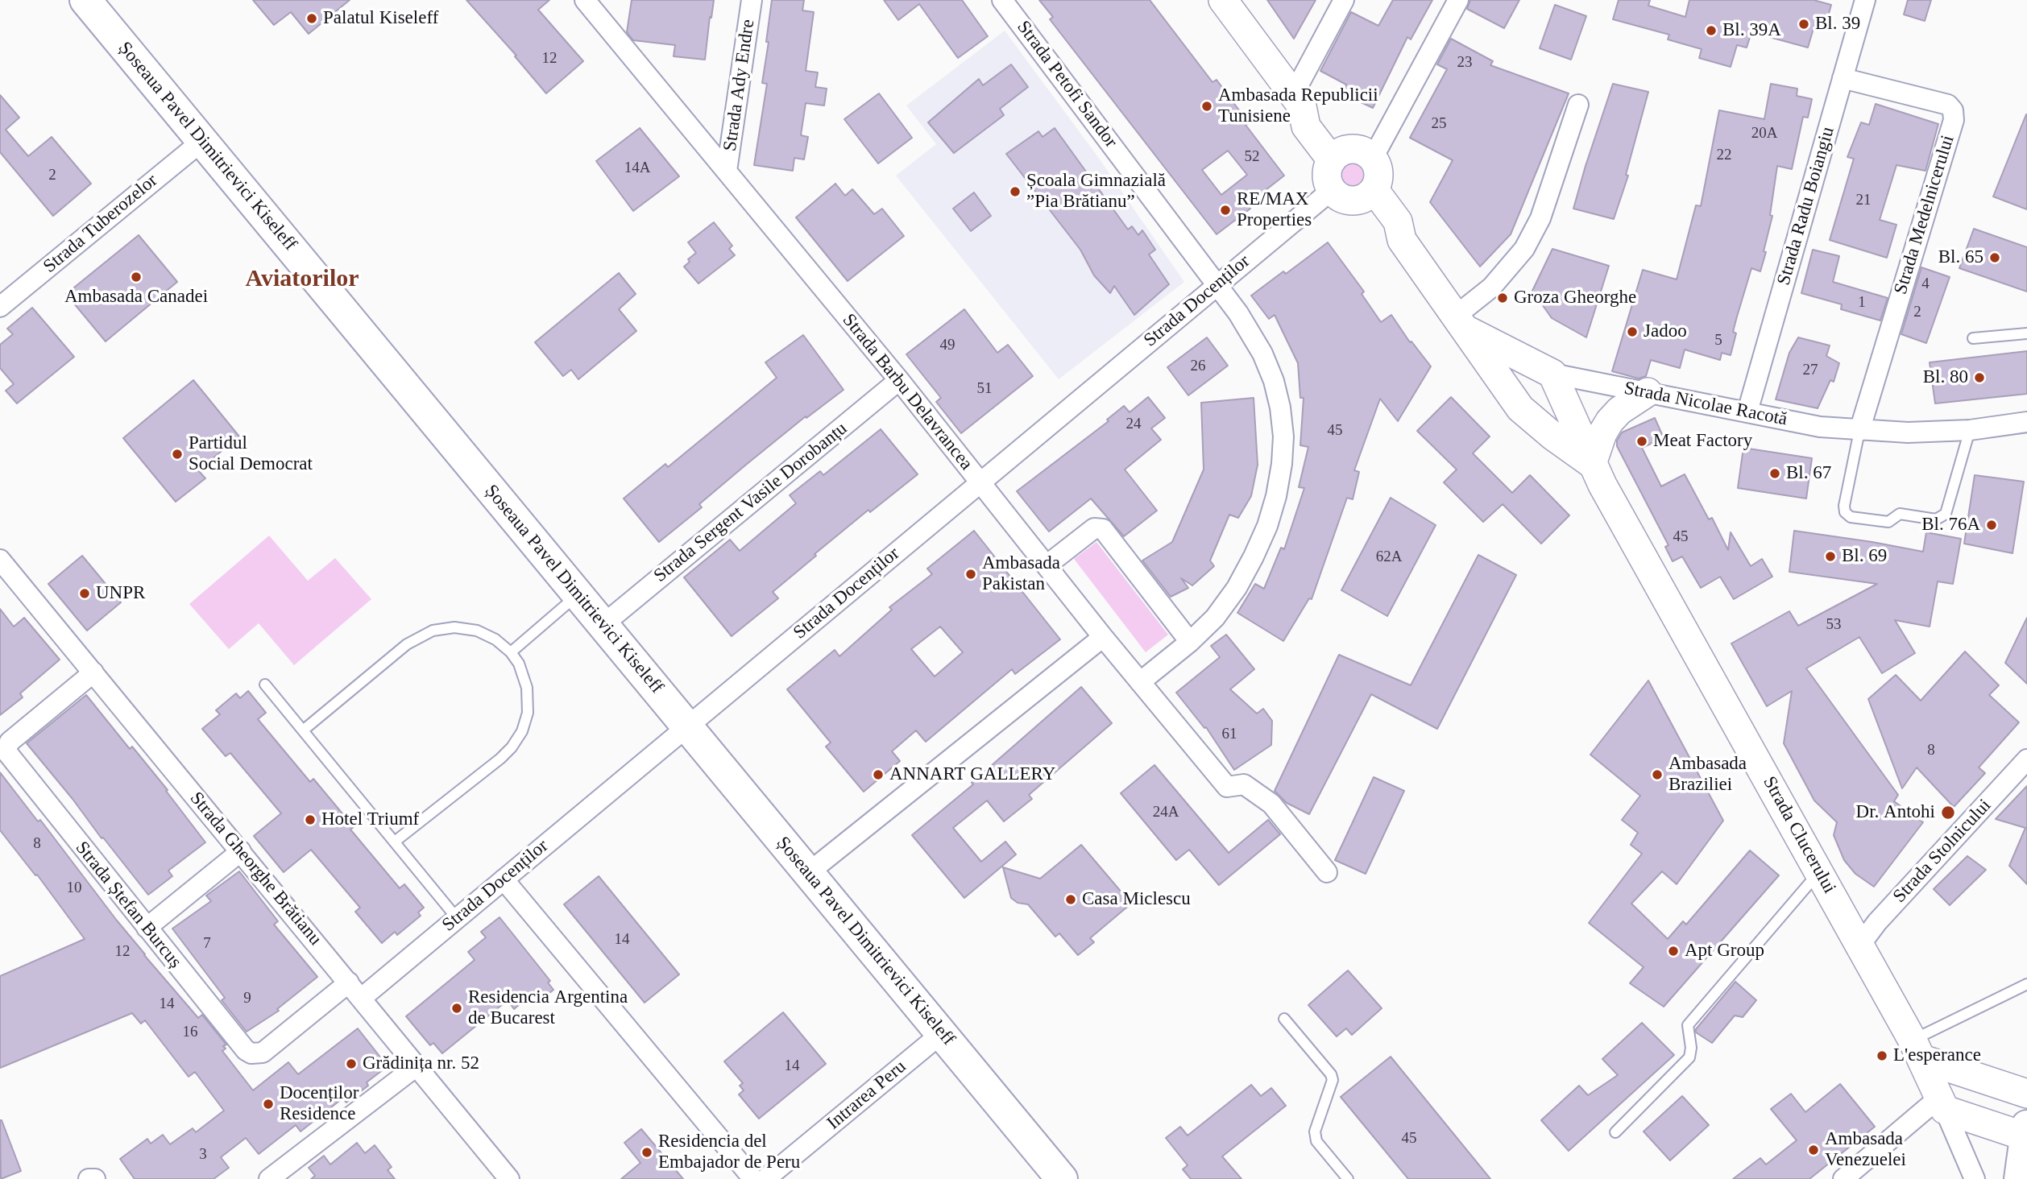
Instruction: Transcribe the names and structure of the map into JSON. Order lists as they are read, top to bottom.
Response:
{
  "streets": {
    "main road": ["Șoseaua Pavel Dimitrievici Kiseleff"],
    "street": [
      "Strada Petofi Sandor",
      "Strada Ady Endre",
      "Strada Radu Boiangiu",
      "Strada Medelnicerului",
      "Strada Tuberozelor",
      "Strada Docenților",
      "Strada Barbu Delavrancea",
      "Strada Nicolae Racotă",
      "Strada Sergent Vasile Dorobanțu",
      "Strada Clucerului",
      "Strada Stolnicului",
      "Strada Gheorghe Brătianu",
      "Strada Ștefan Burcuș",
      "Intrarea Peru"
    ]
  },
  "crossings": [
    ["Strada Petofi Sandor", "Strada Docenților"],
    ["Strada Petofi Sandor", "Strada Barbu Delavrancea"],
    ["Strada Ady Endre", "Strada Barbu Delavrancea"],
    ["Șoseaua Pavel Dimitrievici Kiseleff", "Strada Tuberozelor"],
    ["Șoseaua Pavel Dimitrievici Kiseleff", "Strada Docenților"],
    ["Șoseaua Pavel Dimitrievici Kiseleff", "Strada Sergent Vasile Dorobanțu"],
    ["Șoseaua Pavel Dimitrievici Kiseleff", "Intrarea Peru"],
    ["Strada Radu Boiangiu", "Strada Medelnicerului"],
    ["Strada Radu Boiangiu", "Strada Nicolae Racotă"],
    ["Strada Medelnicerului", "Strada Nicolae Racotă"],
    ["Strada Docenților", "Strada Barbu Delavrancea"],
    ["Strada Docenților", "Strada Clucerului"],
    ["Strada Docenților", "Strada Gheorghe Brătianu"],
    ["Strada Docenților", "Strada Ștefan Burcuș"],
    ["Strada Barbu Delavrancea", "Strada Sergent Vasile Dorobanțu"],
    ["Strada Nicolae Racotă", "Strada Clucerului"],
    ["Strada Clucerului", "Strada Stolnicului"],
    ["Strada Gheorghe Brătianu", "Strada Ștefan Burcuș"]
  ],
  "districts": ["Aviatorilor"],
  "places": [
    "Palatul Kiseleff",
    "Bl. 39",
    "Bl. 39A",
    "Ambasada Republicii Tunisiene",
    "Școala Gimnazială ”Pia Brătianu”",
    "RE/MAX Properties",
    "Bl. 65",
    "Ambasada Canadei",
    "Groza Gheorghe",
    "Jadoo",
    "Bl. 80",
    "Meat Factory",
    "Partidul Social Democrat",
    "Bl. 67",
    "Bl. 76A",
    "Bl. 69",
    "Ambasada Pakistan",
    "UNPR",
    "ANNART GALLERY",
    "Ambasada Braziliei",
    "Dr. Antohi",
    "Hotel Triumf",
    "Casa Miclescu",
    "Apt Group",
    "Residencia Argentina de Bucarest",
    "L'esperance",
    "Grădinița nr. 52",
    "Docenților Residence",
    "Ambasada Venezuelei",
    "Residencia del Embajador de Peru"
  ],
  "house_numbers": [
    "12",
    "23",
    "25",
    "20A",
    "22",
    "52",
    "14A",
    "2",
    "21",
    "4",
    "1",
    "2",
    "5",
    "49",
    "26",
    "27",
    "51",
    "24",
    "45",
    "45",
    "62A",
    "53",
    "61",
    "8",
    "24A",
    "8",
    "10",
    "14",
    "7",
    "12",
    "9",
    "14",
    "16",
    "14",
    "45",
    "3"
  ]
}
